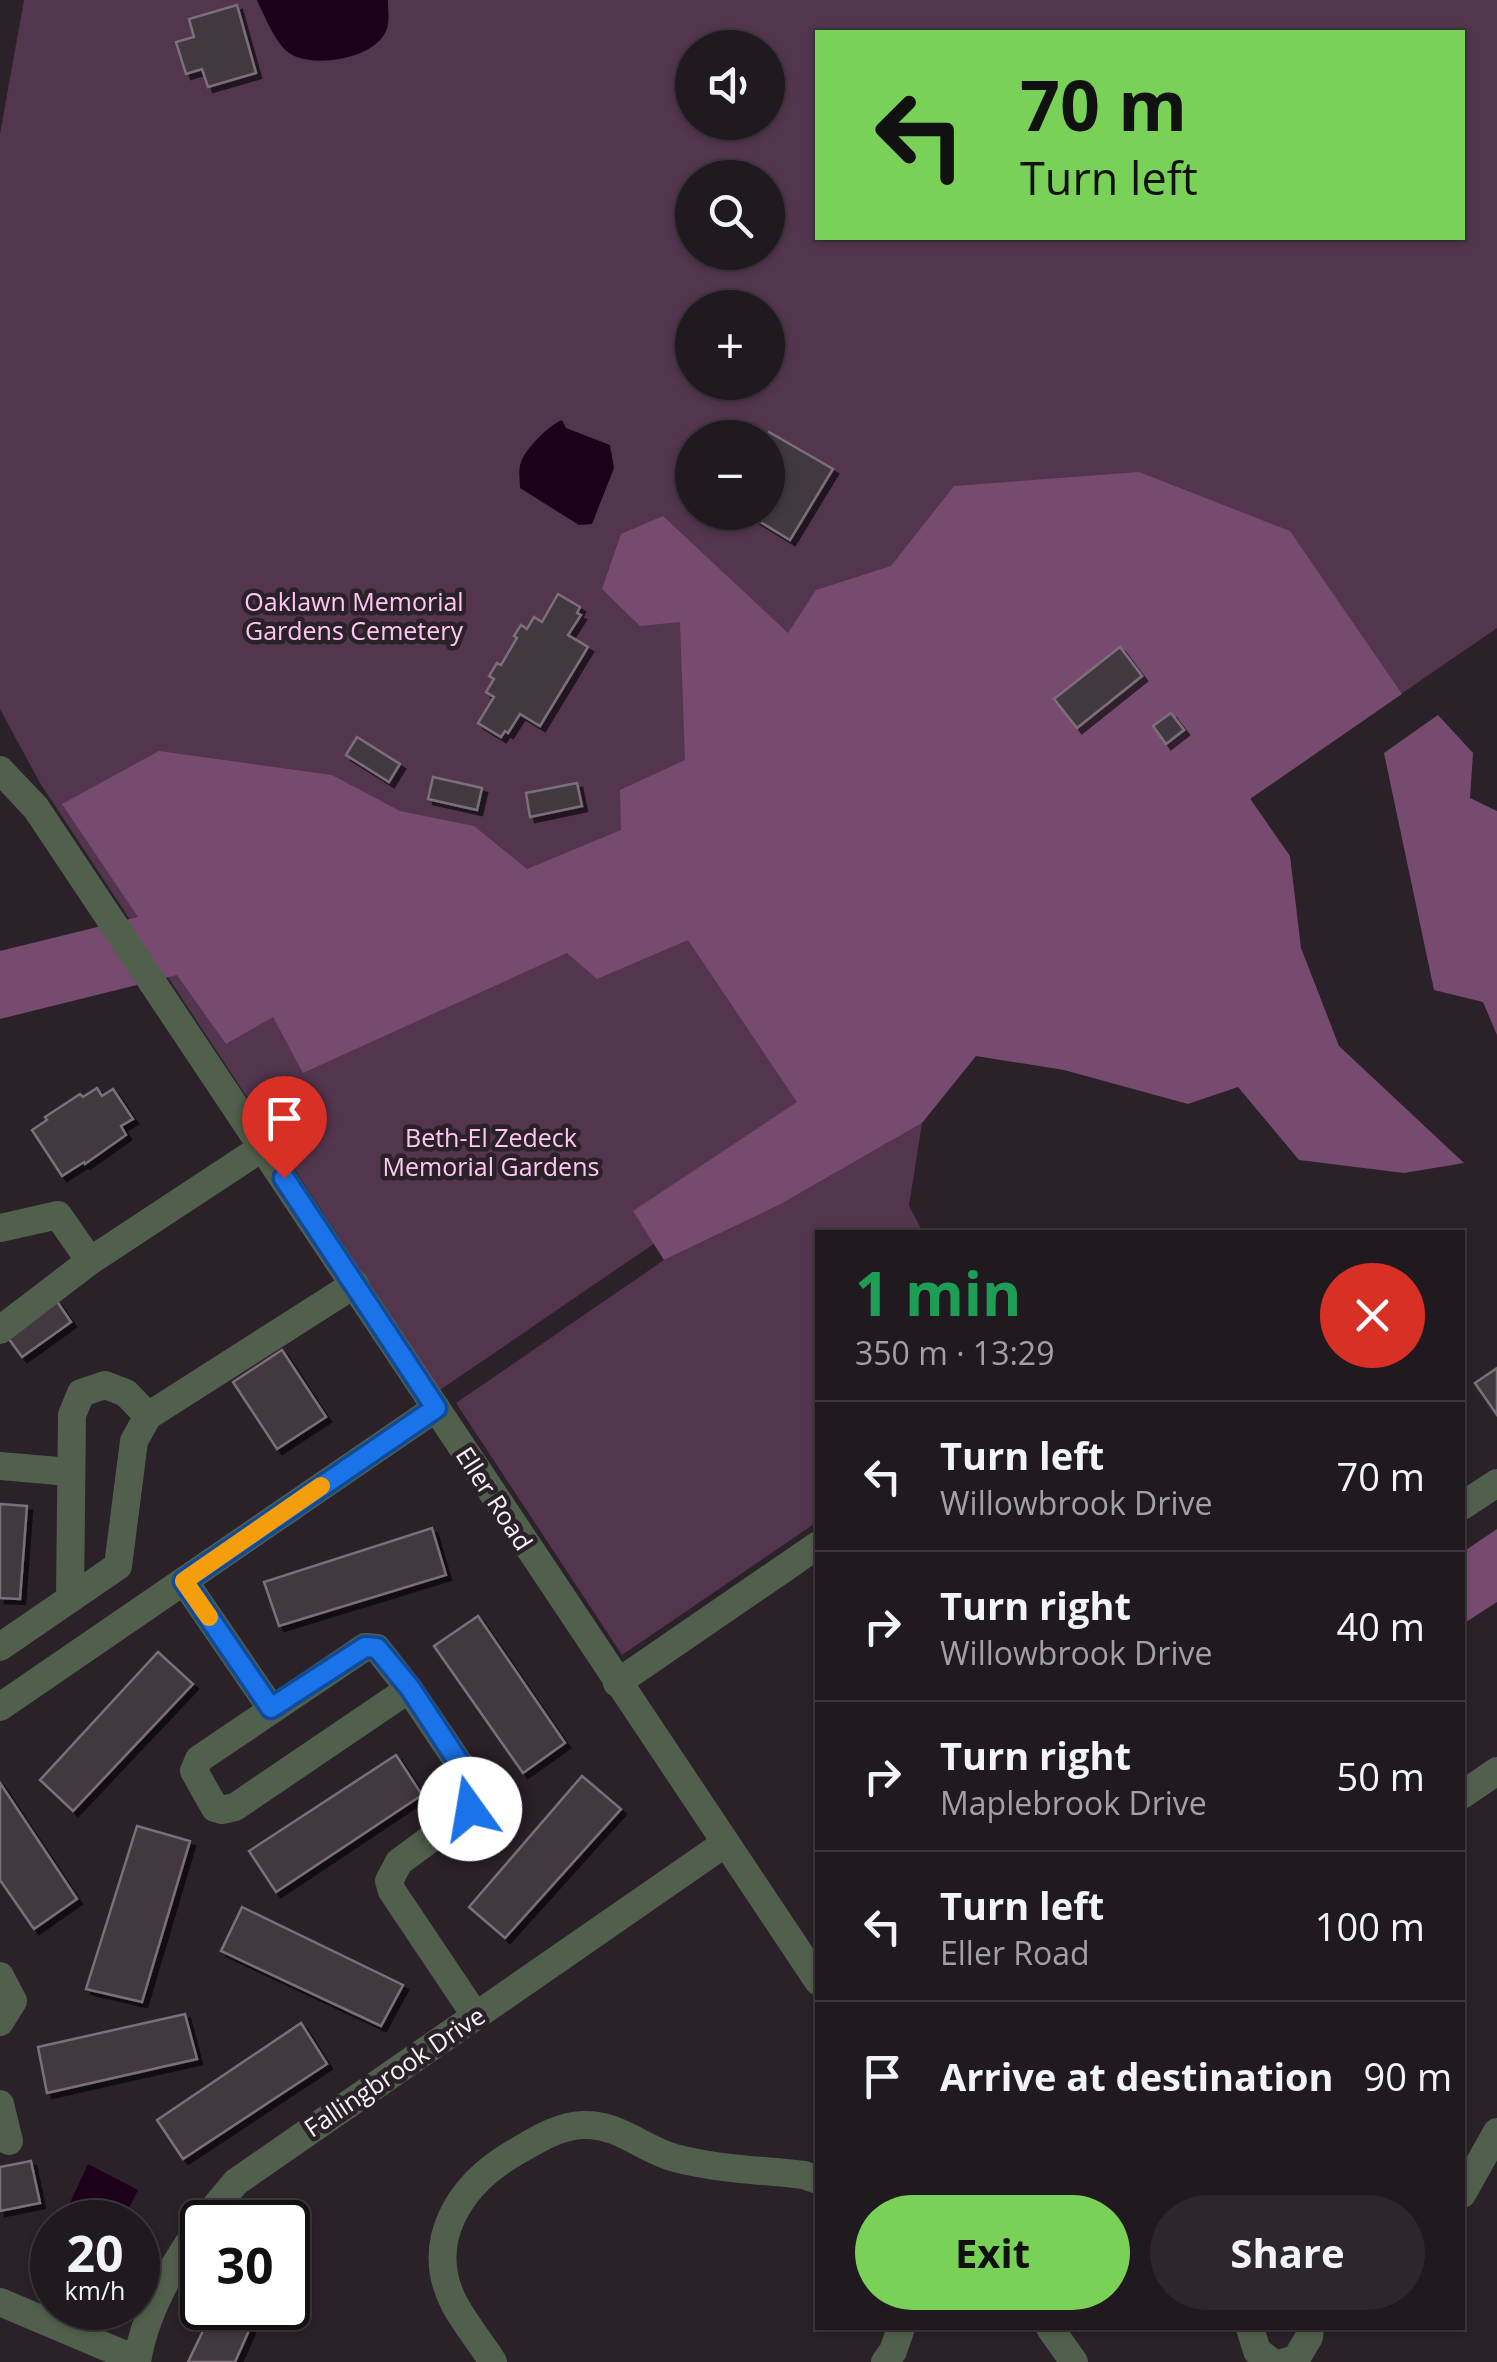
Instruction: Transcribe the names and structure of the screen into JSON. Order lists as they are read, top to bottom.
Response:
{
  "streets": {
    "street": ["Eller Road", "Fallingbrook Drive"]
  },
  "crossings": [
    ["Eller Road", "Fallingbrook Drive"]
  ],
  "parks": ["Oaklawn Memorial Gardens Cemetery", "Beth-El Zedeck Memorial Gardens"],
  "page": {
    "map_buttons": ["+", "−"],
    "turn": ["70 m", "Turn left"],
    "heading": ["1 min", "350 m · 13:29"],
    "list": [
      {
        "name": "Turn left",
        "note": "Willowbrook Drive",
        "value": "70 m"
      },
      {
        "name": "Turn right",
        "note": "Willowbrook Drive",
        "value": "40 m"
      },
      {
        "name": "Turn right",
        "note": "Maplebrook Drive",
        "value": "50 m"
      },
      {
        "name": "Turn left",
        "note": "Eller Road",
        "value": "100 m"
      },
      {
        "name": "Arrive at destination",
        "value": "90 m"
      }
    ],
    "buttons": ["Exit", "Share"],
    "speed": "20 km/h",
    "limit": "30"
  }
}
